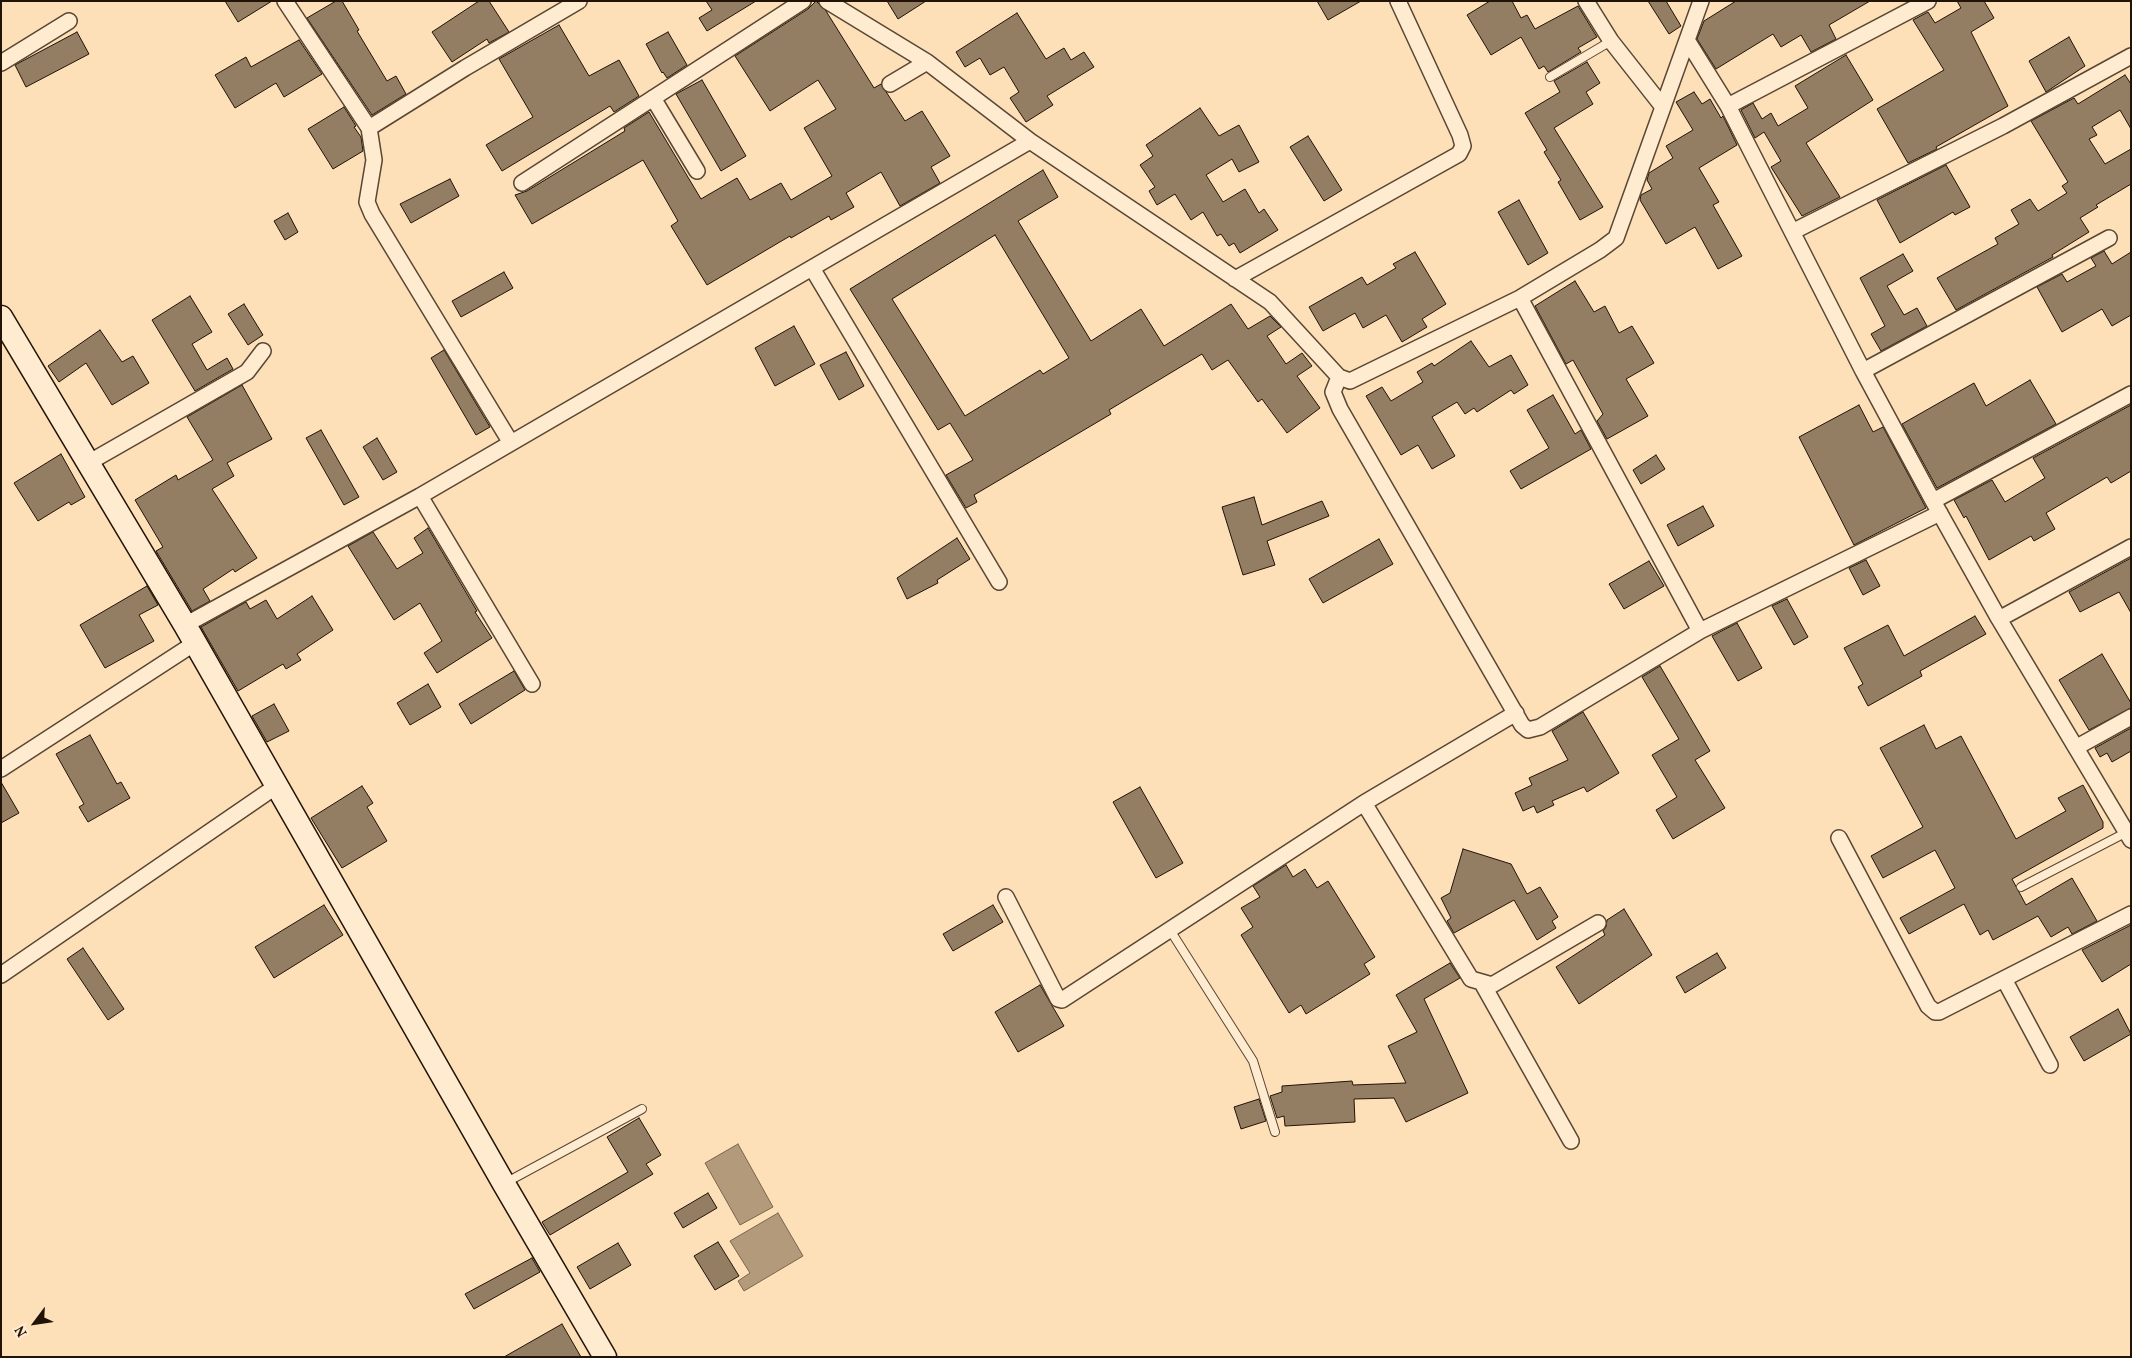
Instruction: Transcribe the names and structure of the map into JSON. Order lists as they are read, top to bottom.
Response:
{
  "north": "bottom left"
}
